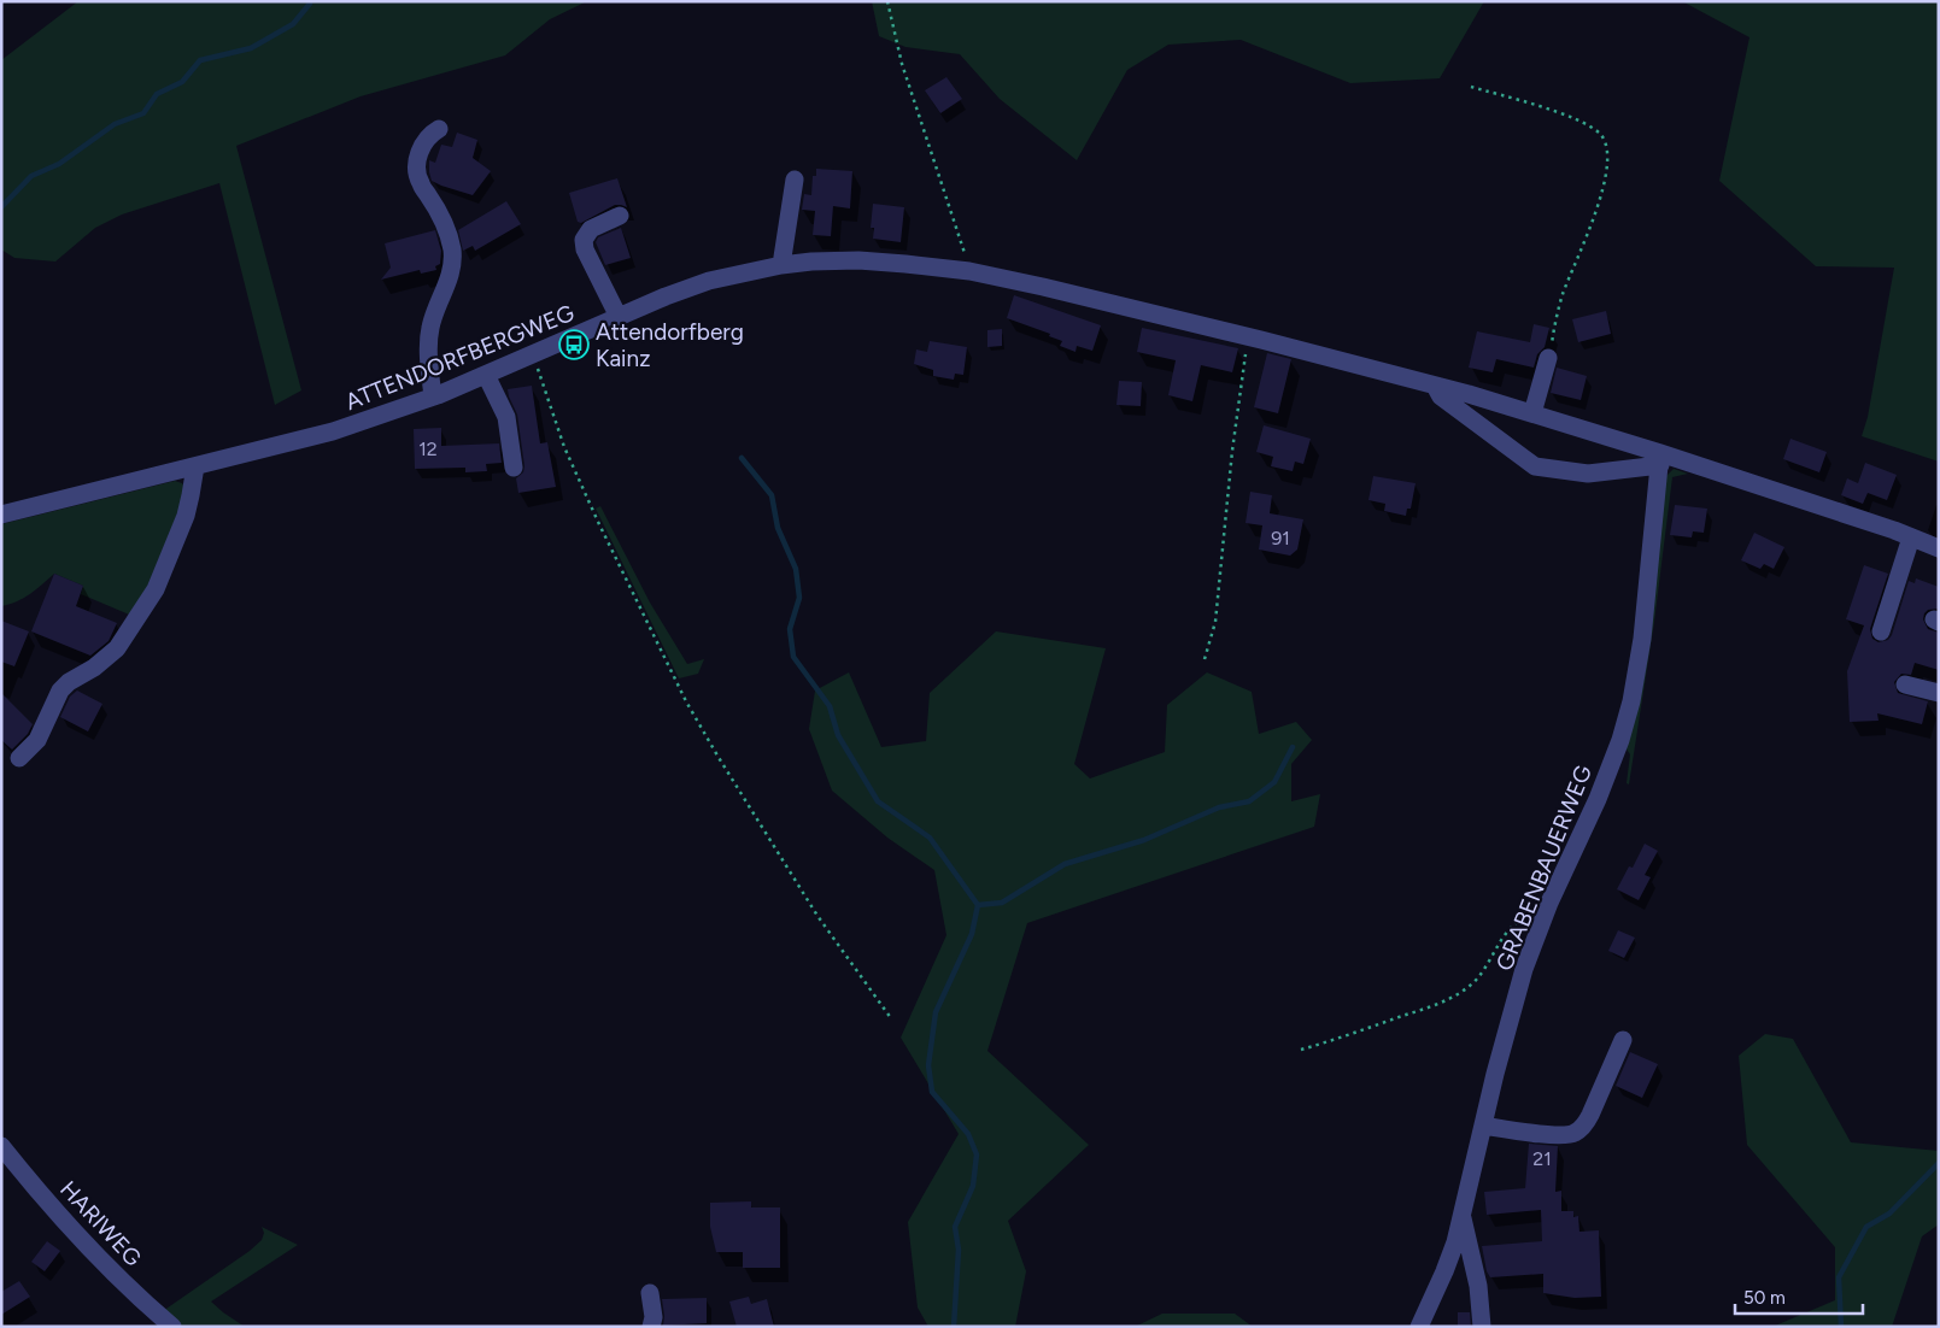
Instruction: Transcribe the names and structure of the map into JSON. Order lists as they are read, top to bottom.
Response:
{
  "streets": {
    "street": ["ATTENDORFBERGWEG", "GRABENBAUERWEG", "HARIWEG"]
  },
  "crossings": [
    ["ATTENDORFBERGWEG", "GRABENBAUERWEG"]
  ],
  "places": {
    "bus stop": ["Attendorfberg Kainz"]
  },
  "house_numbers": ["12", "91", "21"],
  "scale_bar": "50 m"
}
